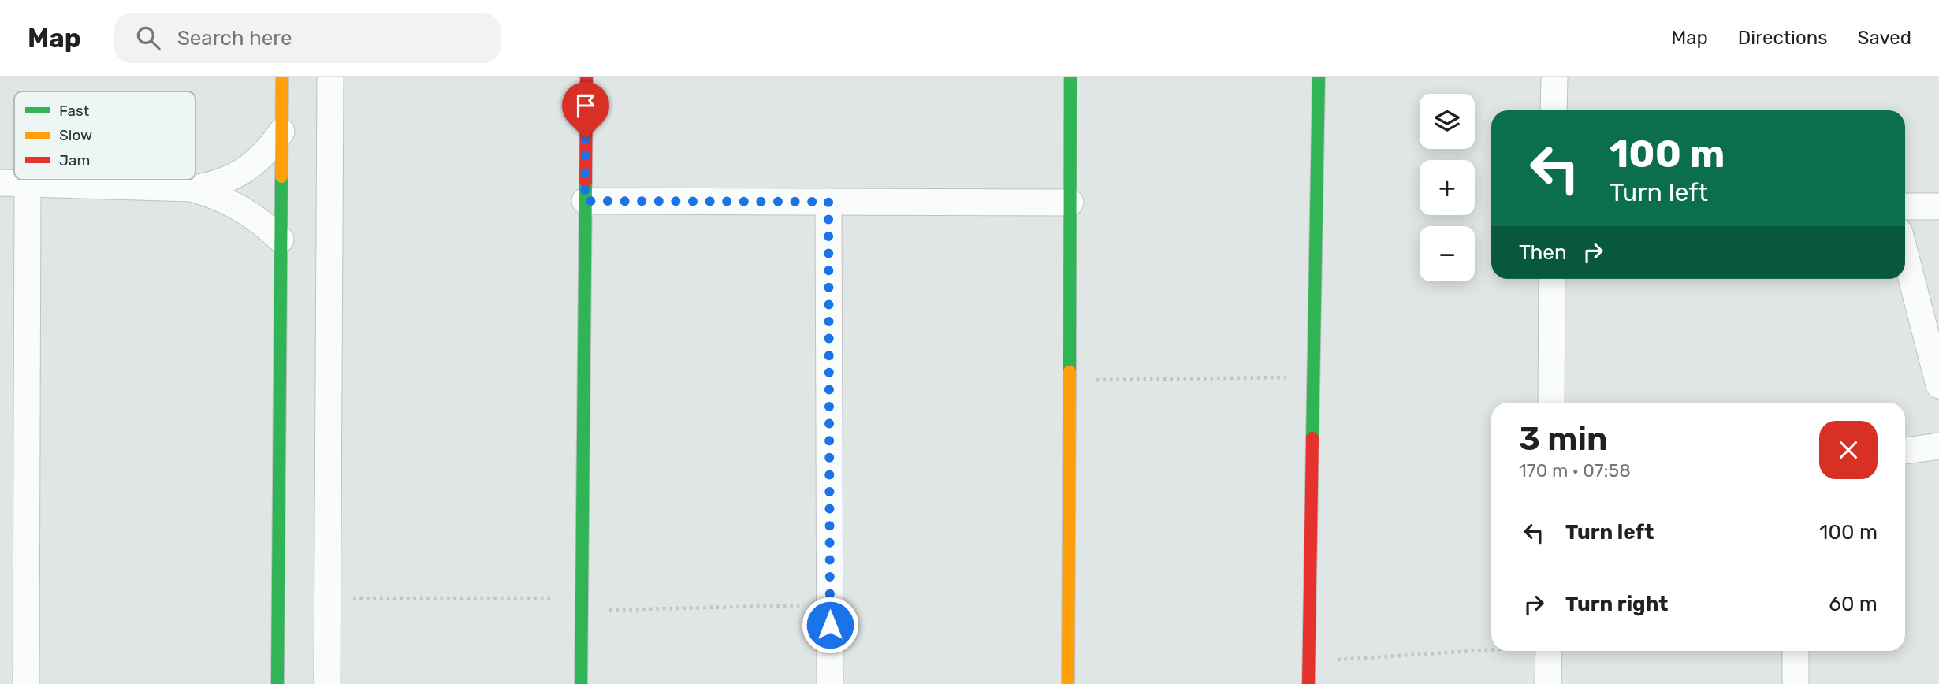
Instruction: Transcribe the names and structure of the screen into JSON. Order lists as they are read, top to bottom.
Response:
{
  "legend": ["Fast", "Slow", "Jam"],
  "page": {
    "header": "Map",
    "search": "Search here",
    "nav": ["Map", "Directions", "Saved"],
    "map_buttons": ["+", "−"],
    "turn": ["100 m", "Turn left"],
    "then": "Then",
    "heading": ["3 min", "170 m · 07:58"],
    "list": [
      {
        "name": "Turn left",
        "value": "100 m"
      },
      {
        "name": "Turn right",
        "value": "60 m"
      }
    ]
  }
}
